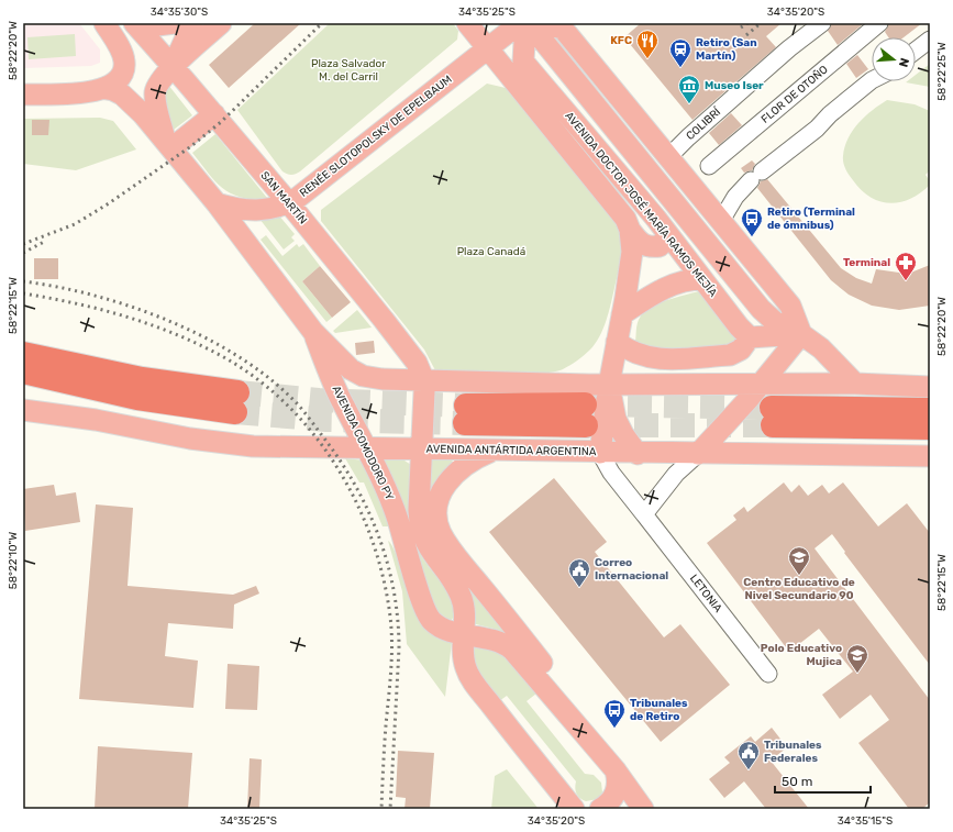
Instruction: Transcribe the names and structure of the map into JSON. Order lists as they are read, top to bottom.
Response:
{
  "streets": {
    "main road": [
      "RENÉE SLOTOPOLSKY DE EPELBAUM",
      "SAN MARTÍN",
      "AVENIDA DOCTOR JOSÉ MARÍA RAMOS MEJÍA",
      "AVENIDA COMODORO PY",
      "AVENIDA ANTÁRTIDA ARGENTINA"
    ],
    "street": ["FLOR DE OTOÑO", "COLIBRÍ", "LETONIA"]
  },
  "crossings": [
    ["RENÉE SLOTOPOLSKY DE EPELBAUM", "SAN MARTÍN"],
    ["RENÉE SLOTOPOLSKY DE EPELBAUM", "AVENIDA DOCTOR JOSÉ MARÍA RAMOS MEJÍA"],
    ["AVENIDA DOCTOR JOSÉ MARÍA RAMOS MEJÍA", "AVENIDA ANTÁRTIDA ARGENTINA"],
    ["AVENIDA COMODORO PY", "AVENIDA ANTÁRTIDA ARGENTINA"],
    ["AVENIDA ANTÁRTIDA ARGENTINA", "LETONIA"]
  ],
  "parks": ["Plaza Salvador M. del Carril", "Plaza Canadá"],
  "places": {
    "restaurant": ["KFC"],
    "station": ["Retiro (San Martín)"],
    "museum": ["Museo Iser"],
    "bus stop": ["Retiro (Terminal de ómnibus)", "Tribunales de Retiro"],
    "pharmacy": ["Terminal"],
    "school or university": ["Centro Educativo de Nivel Secundario 90", "Polo Educativo Mujica"],
    "public building": ["Correo Internacional", "Tribunales Federales"]
  },
  "scale_bar": "50 m",
  "north": "right",
  "coordinates": [
    "34°35'30\"S",
    "34°35'25\"S",
    "34°35'20\"S",
    "58°22'20\"W",
    "58°22'25\"W",
    "58°22'15\"W",
    "58°22'10\"W",
    "34°35'15\"S"
  ]
}
